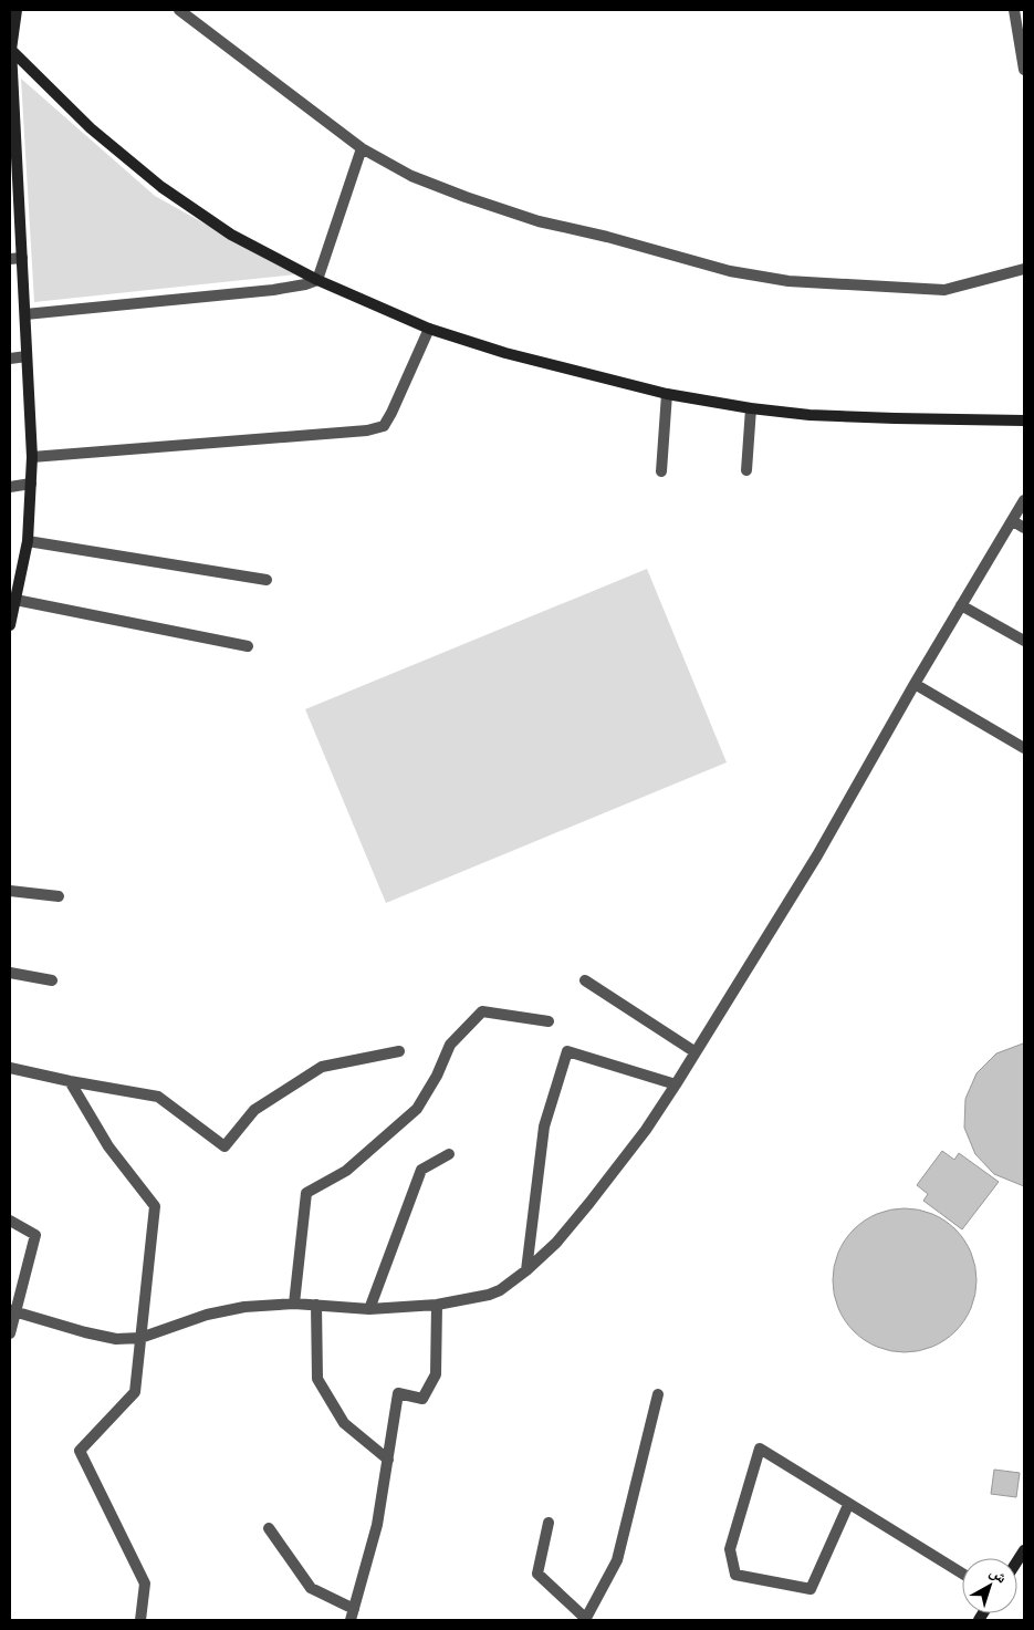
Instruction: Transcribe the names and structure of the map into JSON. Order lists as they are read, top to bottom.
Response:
{
  "north": "top right"
}
